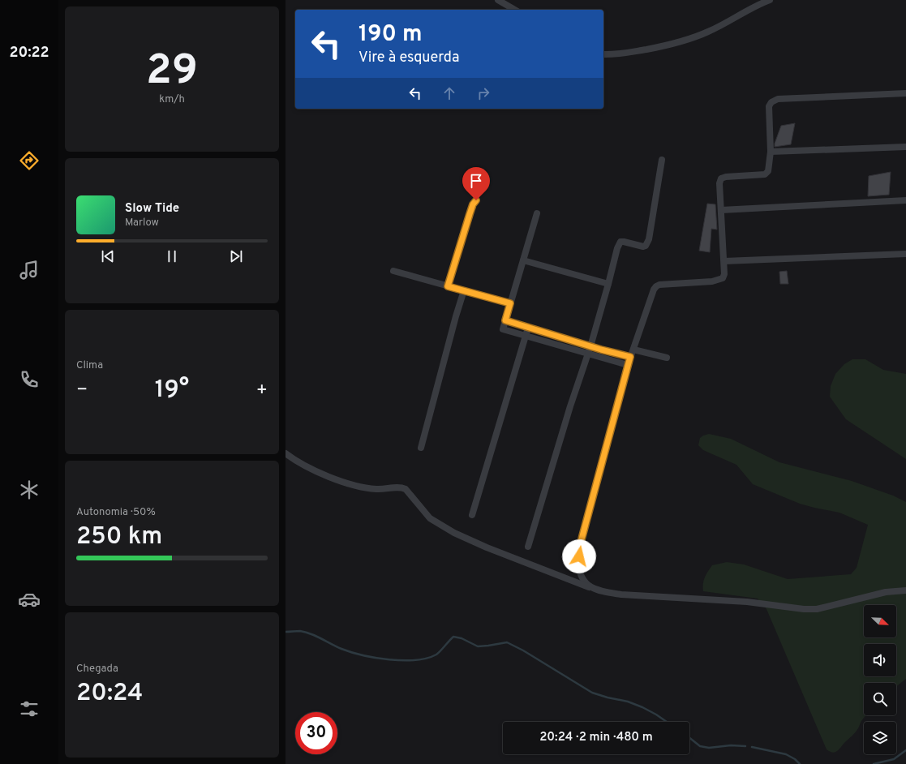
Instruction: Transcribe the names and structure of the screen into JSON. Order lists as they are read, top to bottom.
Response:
{
  "north": "bottom right",
  "page": {
    "tabs": "20:22",
    "tile": [
      ["29", "km/h"],
      "Clima",
      ["Autonomia · 50%", "250 km"],
      ["Chegada", "20:24"]
    ],
    "turn": ["190 m", "Vire à esquerda"],
    "song": ["Slow Tide", "Marlow"],
    "heat": ["−", "19°", "+"],
    "limit": "30",
    "trip": "20:24 · 2 min · 480 m"
  }
}
